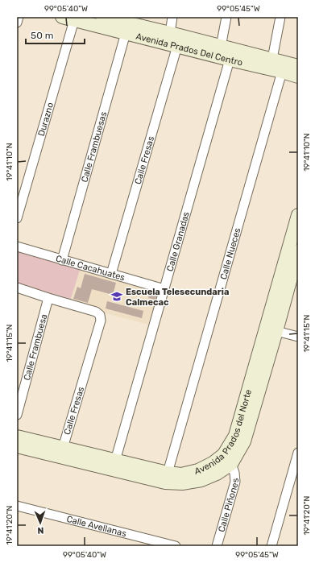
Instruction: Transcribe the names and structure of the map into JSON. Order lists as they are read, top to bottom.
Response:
{
  "streets": {
    "main road": ["Avenida Prados Del Centro", "Avenida Prados del Norte"],
    "street": [
      "Durazno",
      "Calle Frambuesas",
      "Calle Fresas",
      "Calle Granadas",
      "Calle Nueces",
      "Calle Cacahuates",
      "Calle Frambuesa",
      "Calle Piñones",
      "Calle Avellanas"
    ]
  },
  "crossings": [
    ["Avenida Prados Del Centro", "Durazno"],
    ["Avenida Prados Del Centro", "Calle Frambuesas"],
    ["Avenida Prados Del Centro", "Calle Fresas"],
    ["Avenida Prados Del Centro", "Calle Granadas"],
    ["Avenida Prados Del Centro", "Calle Nueces"],
    ["Calle Frambuesas", "Calle Cacahuates"],
    ["Calle Fresas", "Calle Cacahuates"],
    ["Calle Fresas", "Calle Frambuesa"],
    ["Calle Fresas", "Avenida Prados del Norte"],
    ["Calle Granadas", "Calle Cacahuates"],
    ["Calle Granadas", "Avenida Prados del Norte"],
    ["Calle Nueces", "Avenida Prados del Norte"],
    ["Avenida Prados del Norte", "Calle Piñones"]
  ],
  "places": {
    "school or university": ["Escuela Telesecundaria Calmecac"]
  },
  "scale_bar": "50 m",
  "north": "bottom",
  "coordinates": [
    "99°05'40\"W",
    "99°05'45\"W",
    "19°41'10\"N",
    "19°41'15\"N",
    "19°41'20\"N"
  ]
}
